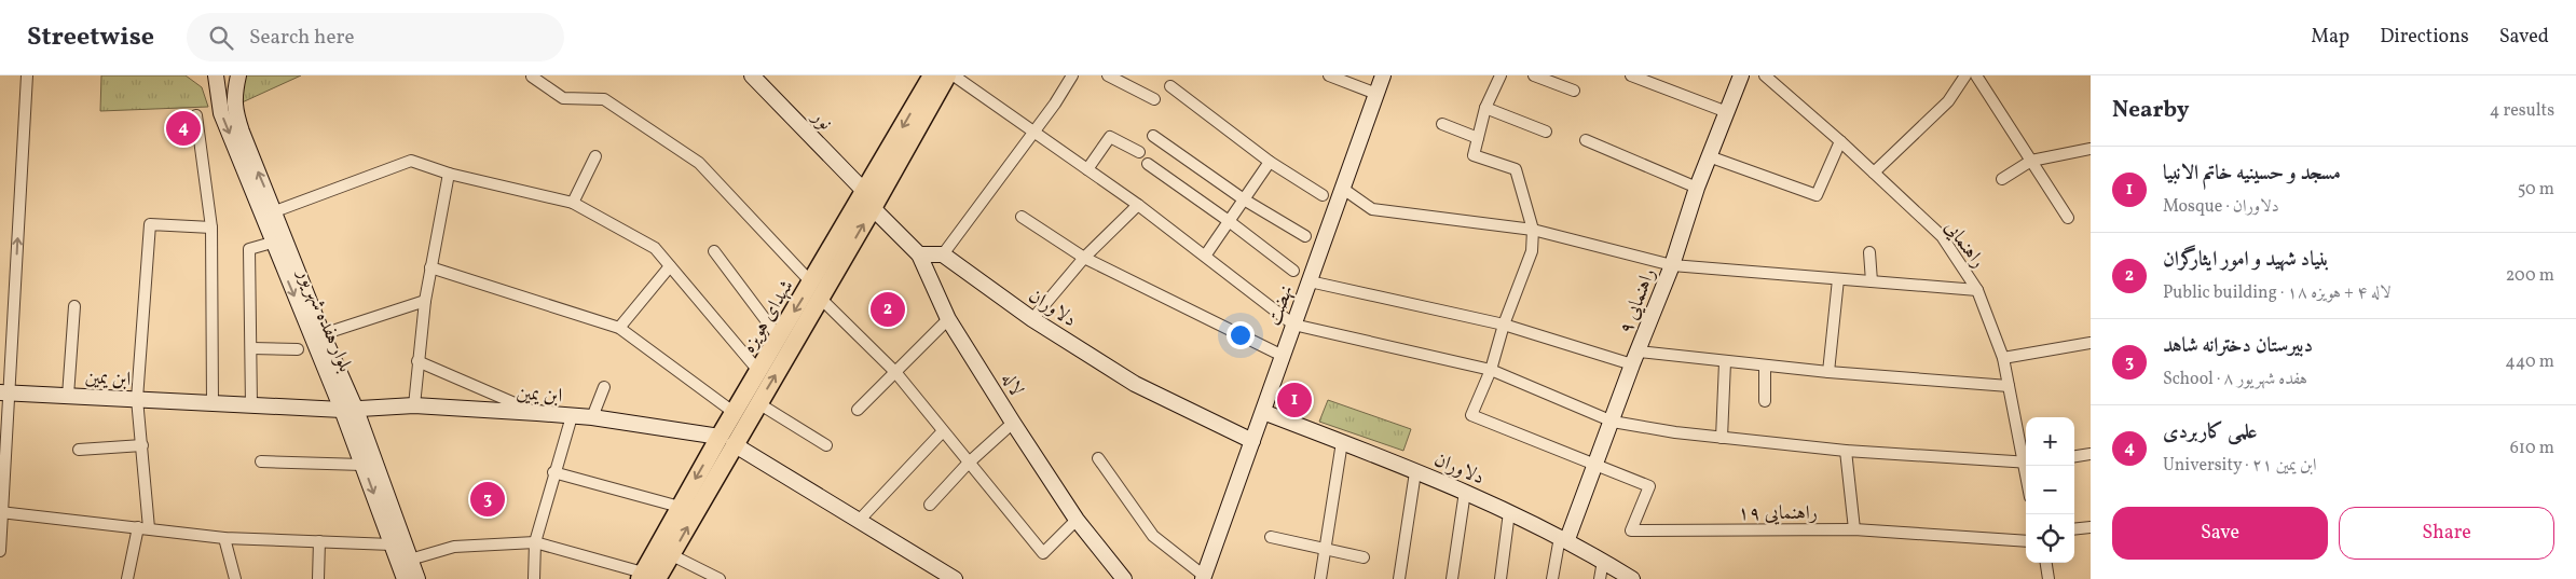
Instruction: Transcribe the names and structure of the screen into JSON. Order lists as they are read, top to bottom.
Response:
{
  "streets": {
    "main road": ["شهدای هویزه"],
    "street": [
      "نور",
      "راهنمایی",
      "راهنمایی ۹",
      "نهضت",
      "دلاوران",
      "بلوار هفده شهریور",
      "ابن یمین",
      "لاله",
      "راهنمایی ۱۹"
    ]
  },
  "crossings": [
    ["نور", "شهدای هویزه"],
    ["راهنمایی ۹", "دلاوران"],
    ["راهنمایی ۹", "راهنمایی ۱۹"],
    ["نهضت", "دلاوران"],
    ["شهدای هویزه", "ابن یمین"],
    ["شهدای هویزه", "لاله"],
    ["بلوار هفده شهریور", "ابن یمین"]
  ],
  "page": {
    "header": "Streetwise",
    "search": "Search here",
    "nav": ["Map", "Directions", "Saved"],
    "heading": ["Nearby", "4 results"],
    "pins": [
      "4",
      "2",
      "1",
      "3"
    ],
    "list": [
      {
        "mark": "1",
        "name": "مسجد و حسینیه خاتم الانبیا",
        "note": "Mosque · دلاوران",
        "value": "50 m"
      },
      {
        "mark": "2",
        "name": "بنیاد شهید و امور ایثارگران",
        "note": "Public building · لاله ۴ + هویزه ۱۸",
        "value": "200 m"
      },
      {
        "mark": "3",
        "name": "دبیرستان دخترانه شاهد",
        "note": "School · هفده شهریور ۸",
        "value": "440 m"
      },
      {
        "mark": "4",
        "name": "علمی کاربردی",
        "note": "University · ابن یمین ۲۱",
        "value": "610 m"
      }
    ],
    "map_buttons": ["+", "−"],
    "buttons": ["Save", "Share"]
  }
}
